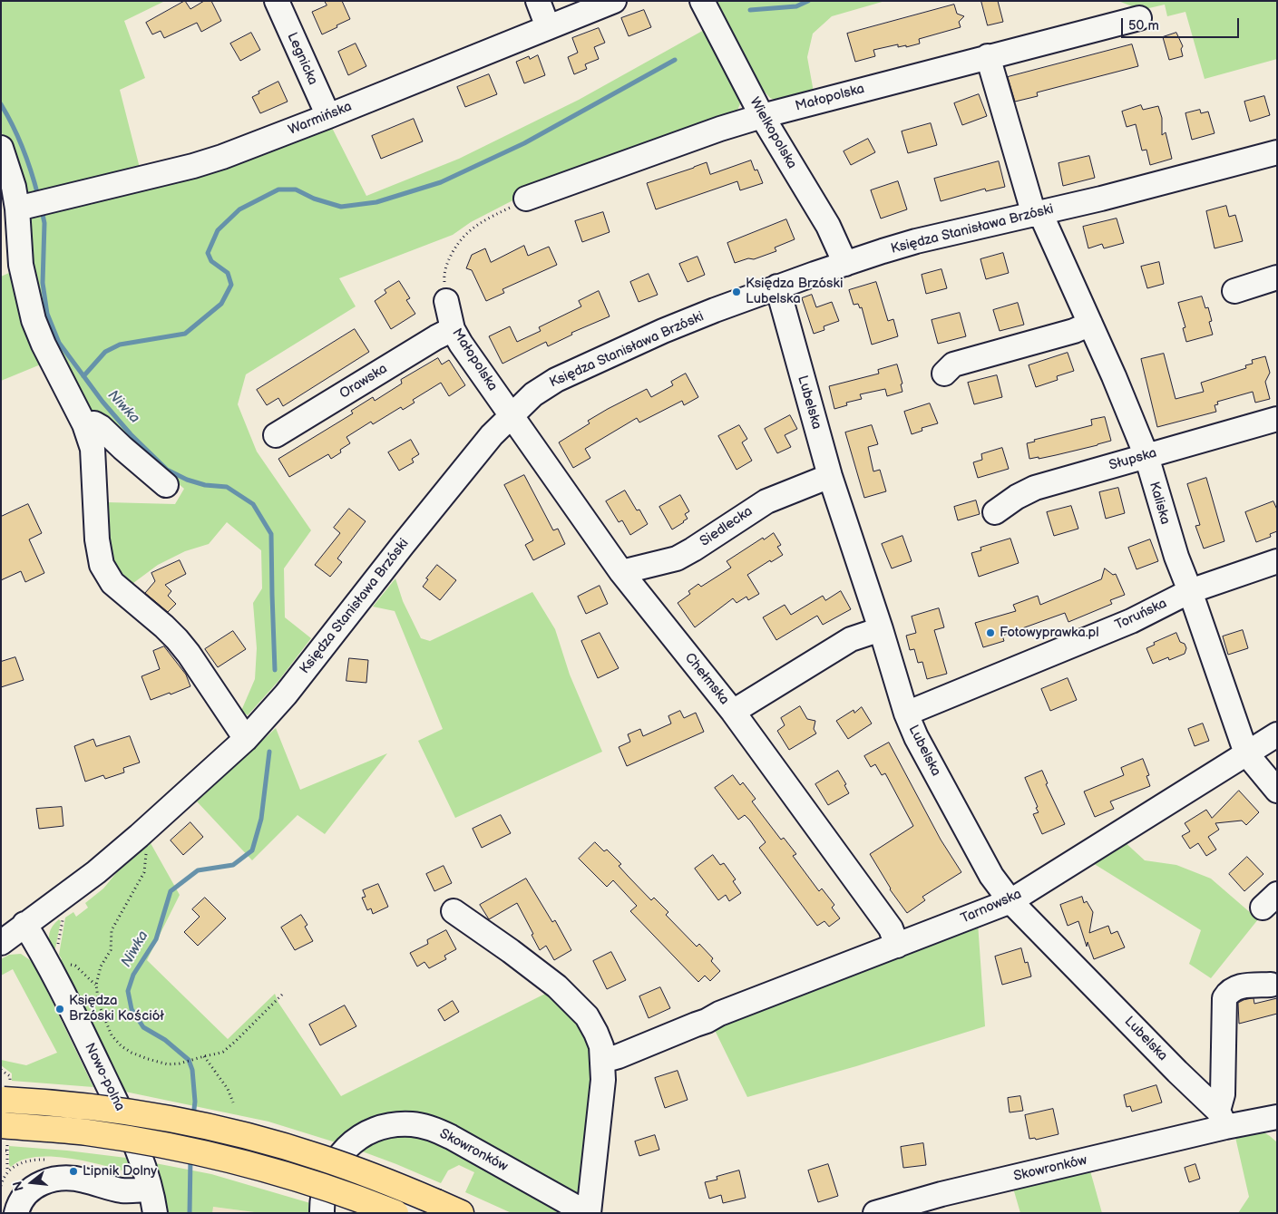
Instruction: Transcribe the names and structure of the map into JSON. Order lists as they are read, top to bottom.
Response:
{
  "streets": {
    "street": [
      "Legnicka",
      "Małopolska",
      "Warmińska",
      "Wielkopolska",
      "Księdza Stanisława Brzóski",
      "Orawska",
      "Lubelska",
      "Słupska",
      "Kaliska",
      "Siedlecka",
      "Toruńska",
      "Chełmska",
      "Tarnowska",
      "Nowo-polna",
      "Skowronków"
    ]
  },
  "crossings": [
    ["Legnicka", "Warmińska"],
    ["Małopolska", "Wielkopolska"],
    ["Małopolska", "Księdza Stanisława Brzóski"],
    ["Małopolska", "Orawska"],
    ["Małopolska", "Kaliska"],
    ["Małopolska", "Chełmska"],
    ["Wielkopolska", "Księdza Stanisława Brzóski"],
    ["Księdza Stanisława Brzóski", "Lubelska"],
    ["Księdza Stanisława Brzóski", "Kaliska"],
    ["Księdza Stanisława Brzóski", "Chełmska"],
    ["Księdza Stanisława Brzóski", "Nowo-polna"],
    ["Lubelska", "Siedlecka"],
    ["Lubelska", "Toruńska"],
    ["Lubelska", "Tarnowska"],
    ["Lubelska", "Skowronków"],
    ["Słupska", "Kaliska"],
    ["Kaliska", "Toruńska"],
    ["Kaliska", "Tarnowska"],
    ["Siedlecka", "Chełmska"],
    ["Chełmska", "Tarnowska"]
  ],
  "water": ["Niwka"],
  "places": [
    "Księdza Brzóski Lubelska",
    "Fotowyprawka.pl",
    "Księdza Brzóski Kościół",
    "Lipnik Dolny"
  ],
  "scale_bar": "50 m",
  "north": "left"
}
